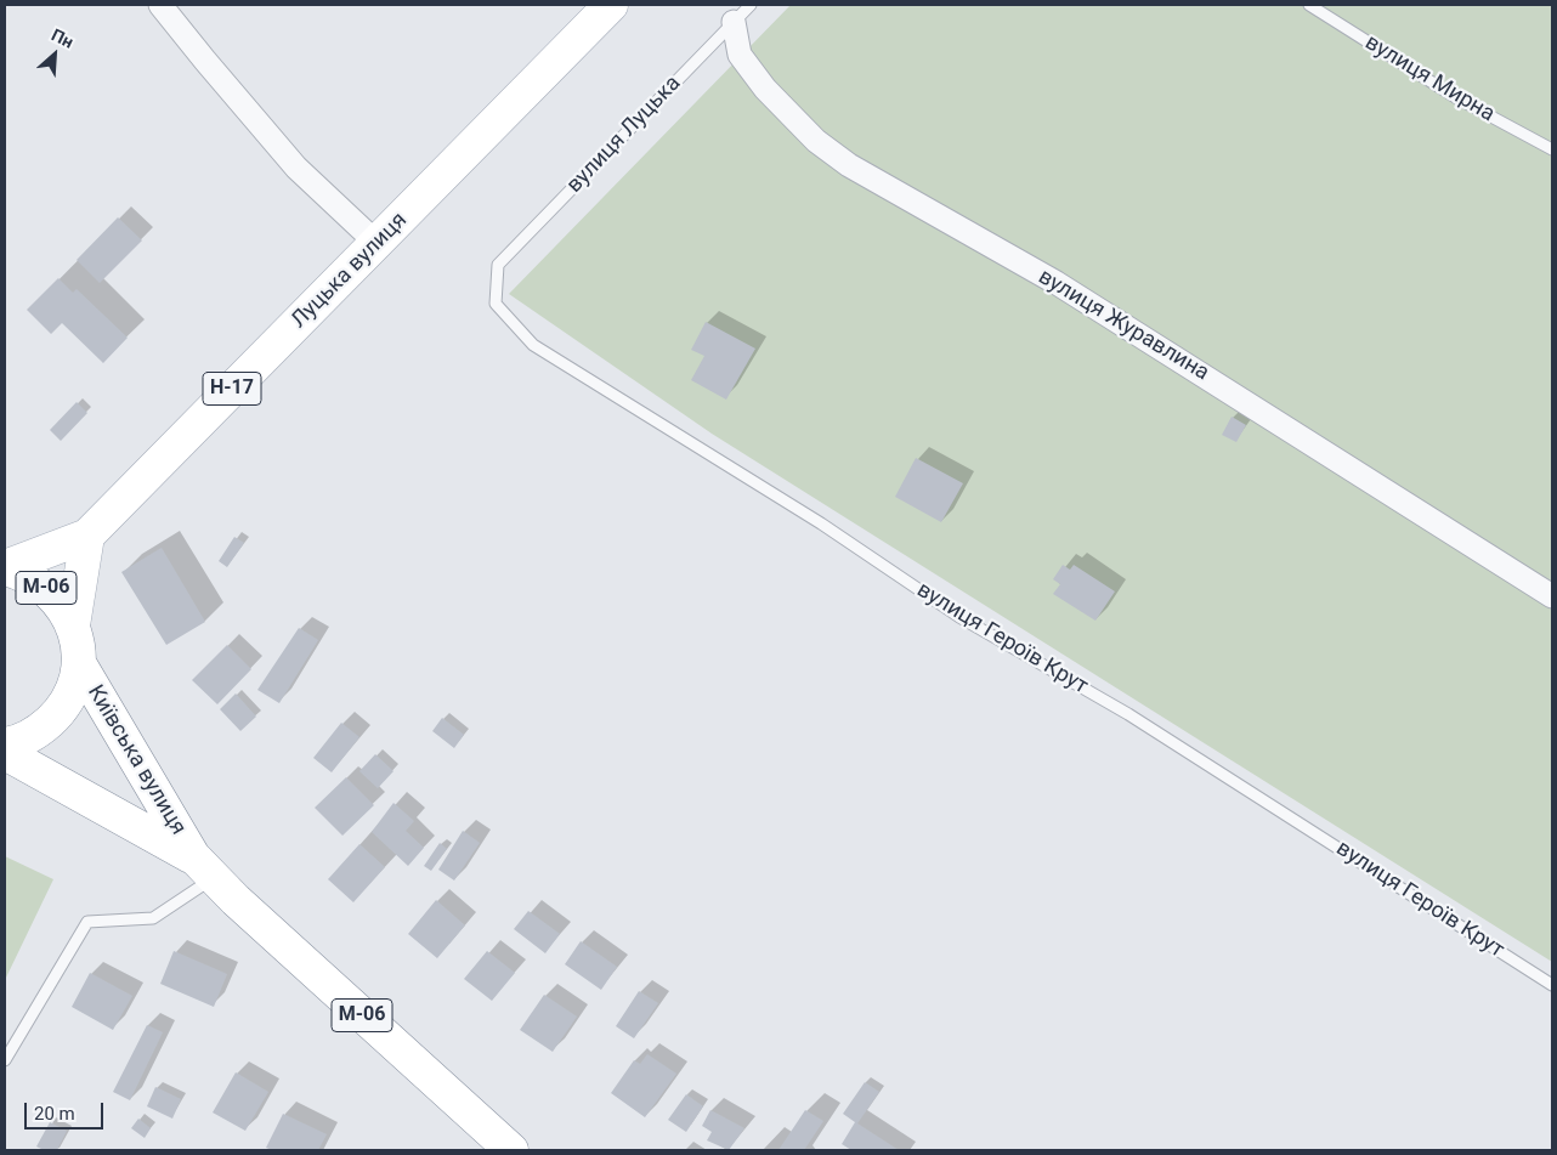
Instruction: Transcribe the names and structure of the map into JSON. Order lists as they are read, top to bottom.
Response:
{
  "streets": {
    "main road": [
      "Луцька вулиця",
      "Н-17",
      "М-06",
      "Київська вулиця"
    ],
    "street": ["вулиця Журавлина"],
    "lane": ["вулиця Мирна", "вулиця Луцька", "вулиця Героїв Крут"]
  },
  "crossings": [
    ["вулиця Луцька", "вулиця Журавлина"],
    ["вулиця Луцька", "вулиця Героїв Крут"],
    ["Луцька вулиця", "М-06"],
    ["М-06", "Київська вулиця"]
  ],
  "scale_bar": "20 m",
  "north": "top right"
}
